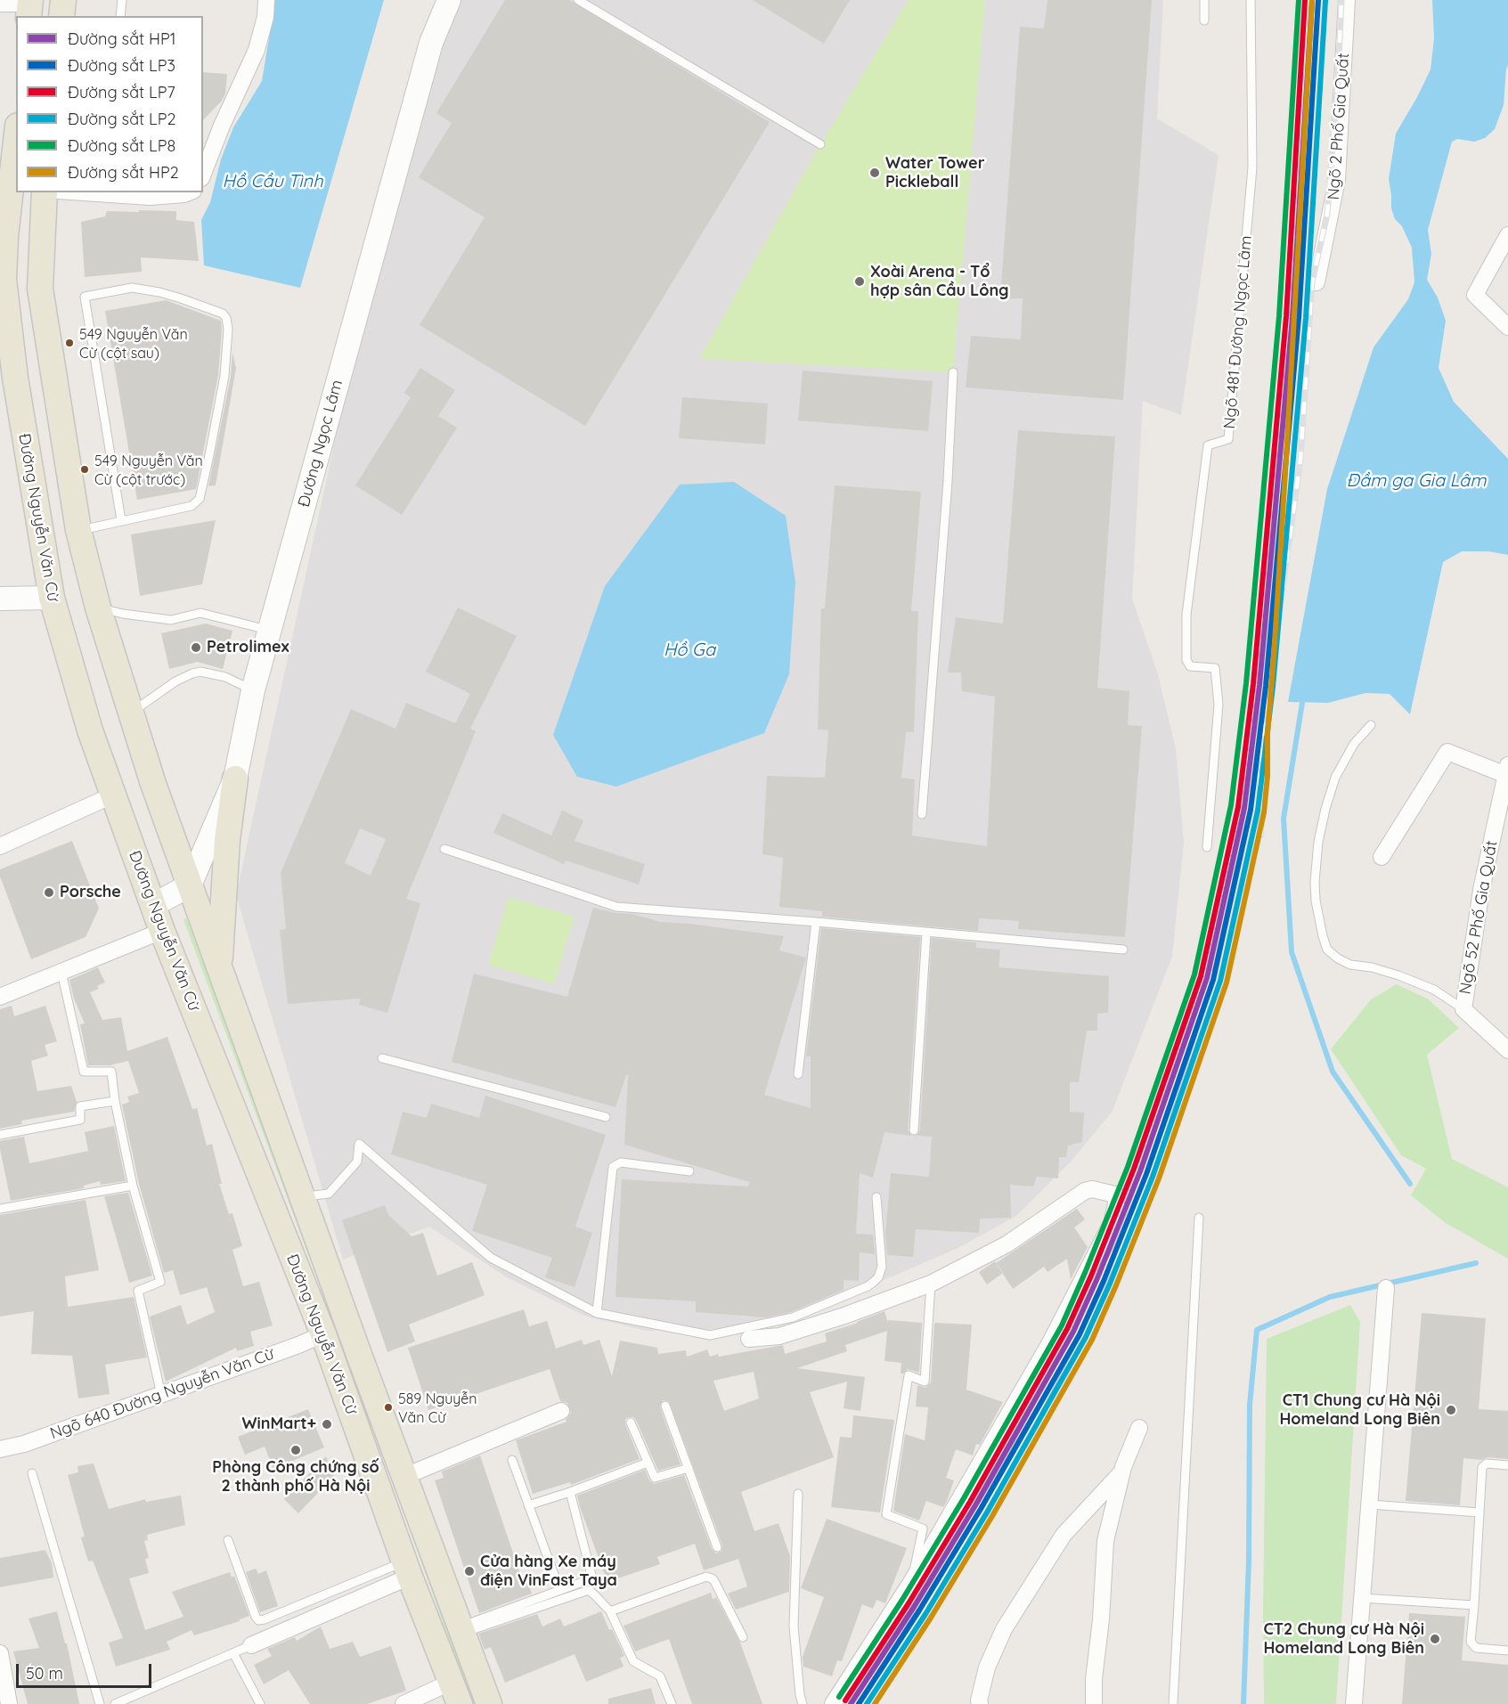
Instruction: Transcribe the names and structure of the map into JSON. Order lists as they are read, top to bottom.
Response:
{
  "streets": {
    "main road": ["Đường Ngọc Lâm", "Đường Nguyễn Văn Cừ"],
    "street": ["Ngõ 2 Phố Gia Quất", "Ngõ 52 Phố Gia Quất", "Ngõ 640 Đường Nguyễn Văn Cừ"],
    "lane": ["Ngõ 481 Đường Ngọc Lâm"]
  },
  "crossings": [
    ["Đường Ngọc Lâm", "Đường Nguyễn Văn Cừ"],
    ["Đường Nguyễn Văn Cừ", "Ngõ 640 Đường Nguyễn Văn Cừ"]
  ],
  "water": ["Hồ Cầu Tình", "Đầm ga Gia Lâm", "Hồ Ga"],
  "places": [
    "Water Tower Pickleball",
    "Xoài Arena - Tổ hợp sân Cầu Lông",
    "549 Nguyễn Văn Cừ (cột sau)",
    "549 Nguyễn Văn Cừ (cột trước)",
    "Petrolimex",
    "Porsche",
    "589 Nguyễn Văn Cừ",
    "CT1 Chung cư Hà Nội Homeland Long Biên",
    "WinMart+",
    "Phòng Công chứng số 2 thành phố Hà Nội",
    "Cửa hàng Xe máy điện VinFast Taya",
    "CT2 Chung cư Hà Nội Homeland Long Biên"
  ],
  "lines": [
    "rail line HP1",
    "rail line LP3",
    "rail line LP7",
    "rail line LP8",
    "rail line LP2",
    "rail line HP2"
  ],
  "legend": [
    "Đường sắt HP1",
    "Đường sắt LP3",
    "Đường sắt LP7",
    "Đường sắt LP2",
    "Đường sắt LP8",
    "Đường sắt HP2"
  ],
  "scale_bar": "50 m"
}
